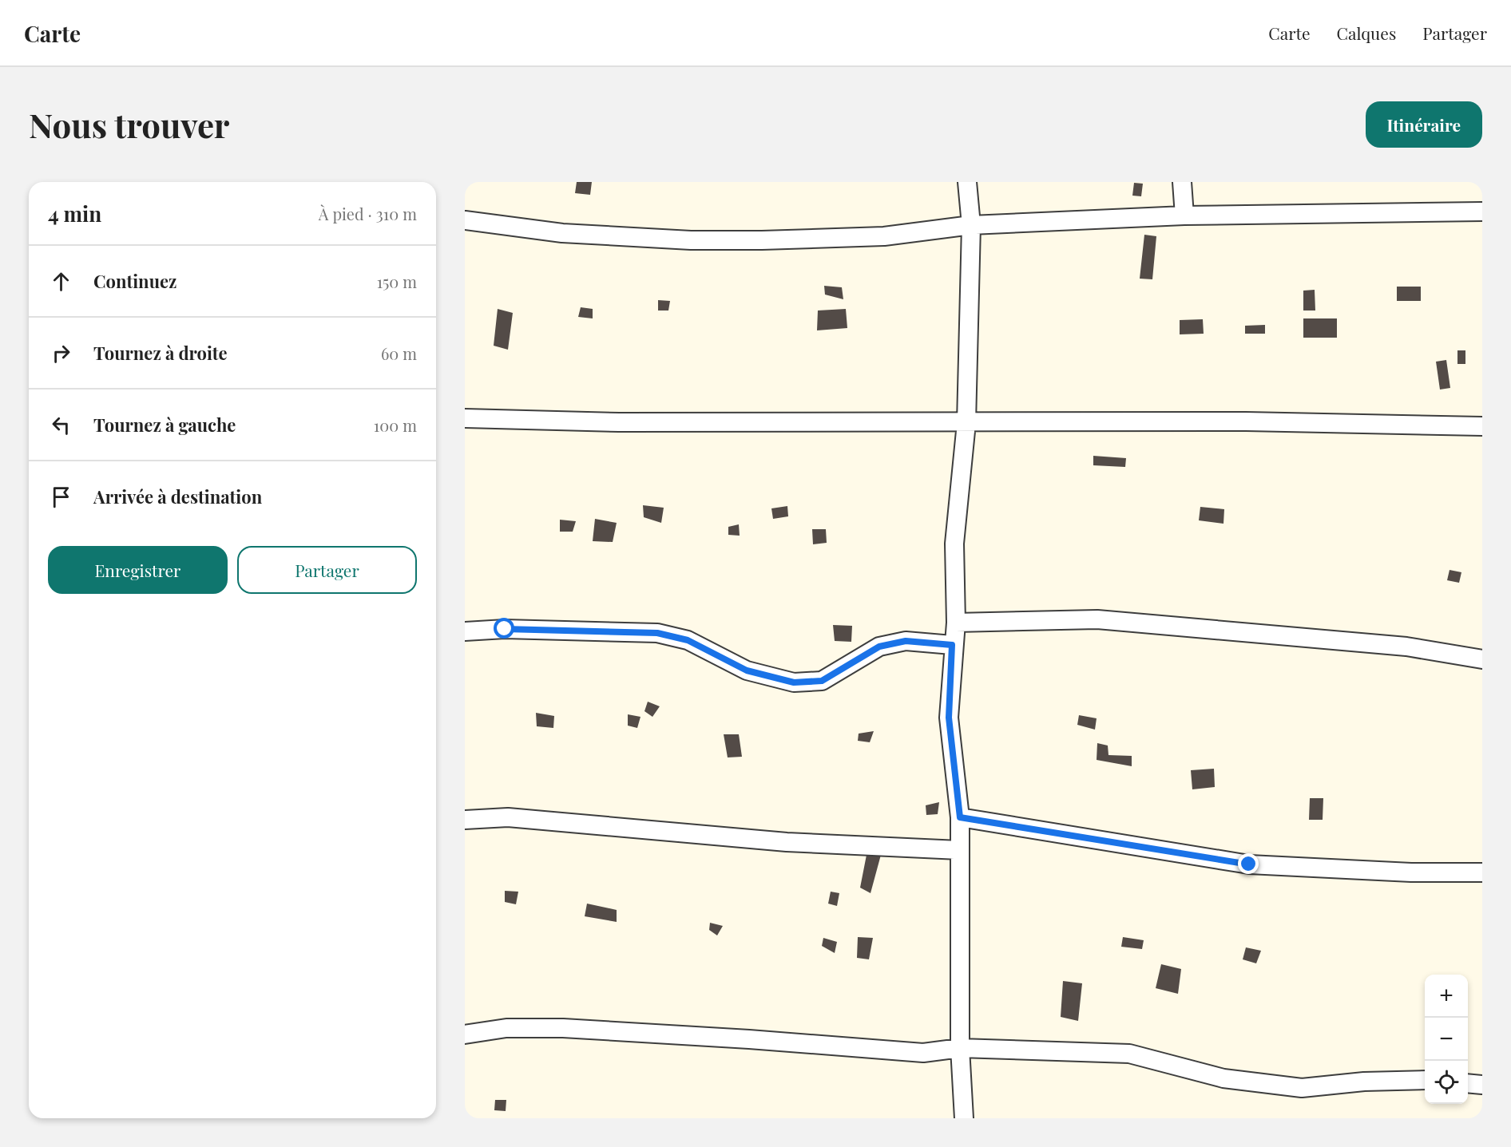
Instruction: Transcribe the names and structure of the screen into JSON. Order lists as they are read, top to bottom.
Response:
{
  "page": {
    "header": "Carte",
    "nav": ["Carte", "Calques", "Partager"],
    "buttons": [
      "Itinéraire",
      ["Enregistrer", "Partager"]
    ],
    "title": "Nous trouver",
    "heading": ["4 min", "À pied · 310 m"],
    "list": [
      ["Continuez", "150 m"],
      ["Tournez à droite", "60 m"],
      ["Tournez à gauche", "100 m"],
      "Arrivée à destination"
    ],
    "map_buttons": ["+", "−"]
  }
}
